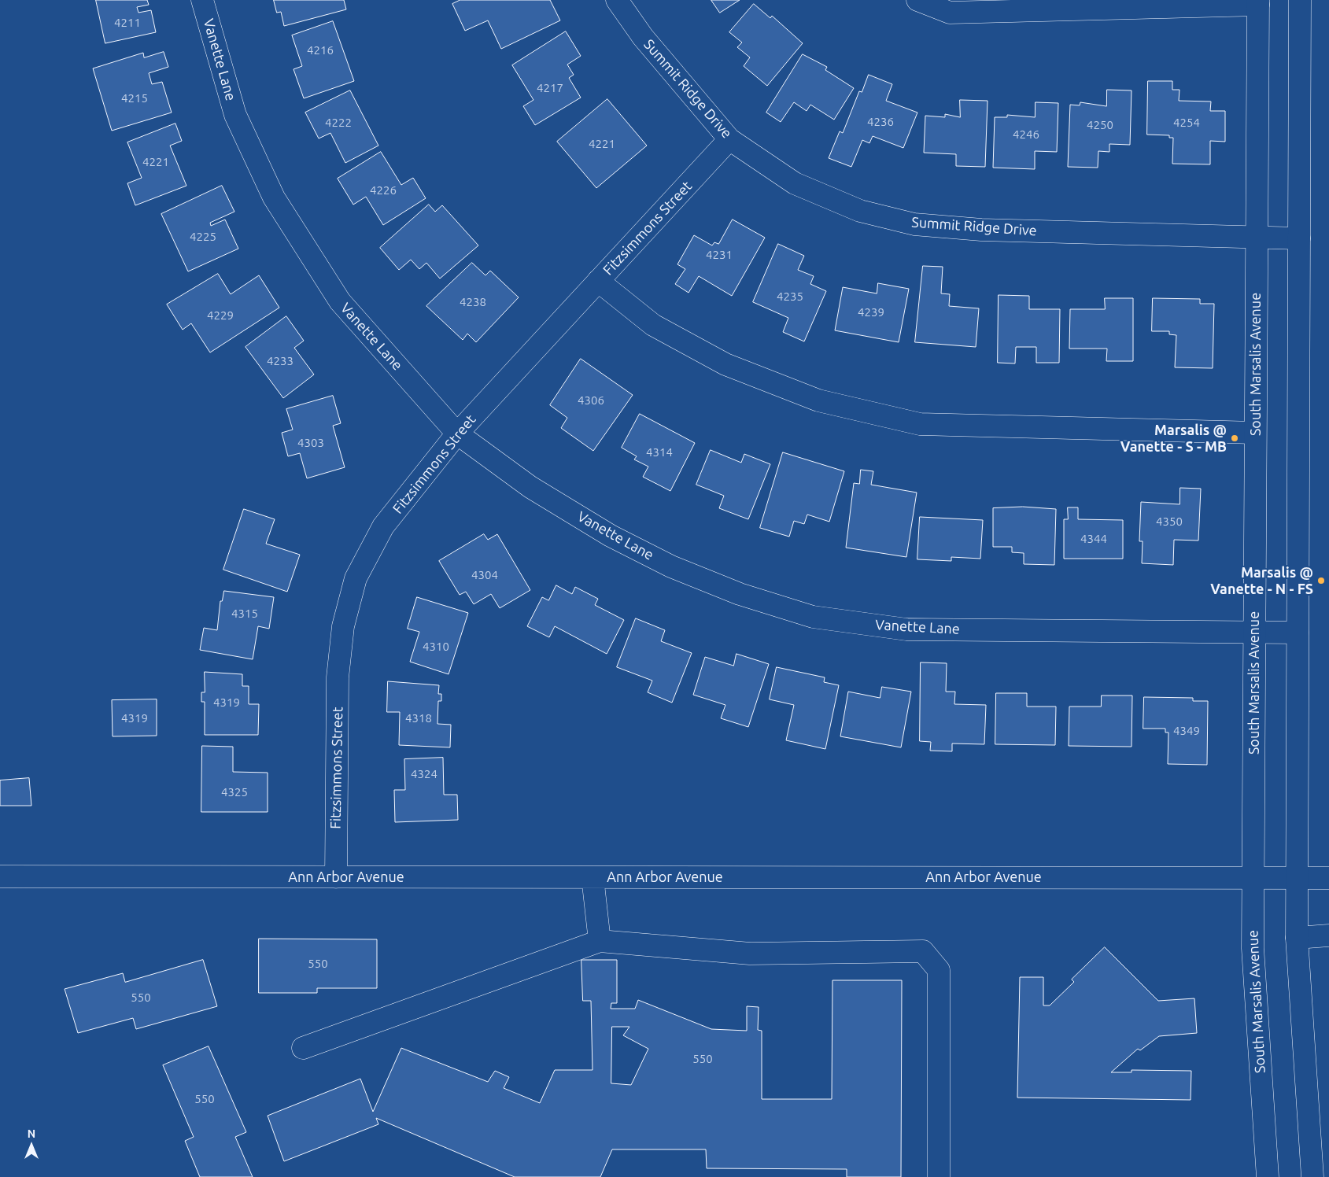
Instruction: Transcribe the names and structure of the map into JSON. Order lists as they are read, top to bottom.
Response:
{
  "streets": {
    "street": [
      "Vanette Lane",
      "Summit Ridge Drive",
      "Fitzsimmons Street",
      "South Marsalis Avenue",
      "Ann Arbor Avenue"
    ]
  },
  "crossings": [
    ["Vanette Lane", "Fitzsimmons Street"],
    ["Vanette Lane", "South Marsalis Avenue"],
    ["Summit Ridge Drive", "Fitzsimmons Street"],
    ["Summit Ridge Drive", "South Marsalis Avenue"],
    ["Fitzsimmons Street", "Ann Arbor Avenue"],
    ["South Marsalis Avenue", "Ann Arbor Avenue"]
  ],
  "places": ["Marsalis @ Vanette - S - MB", "Marsalis @ Vanette - N - FS"],
  "house_numbers": [
    "4211",
    "4216",
    "4217",
    "4215",
    "4236",
    "4222",
    "4254",
    "4250",
    "4246",
    "4221",
    "4221",
    "4226",
    "4225",
    "4231",
    "4235",
    "4238",
    "4239",
    "4229",
    "4233",
    "4306",
    "4303",
    "4314",
    "4350",
    "4344",
    "4304",
    "4315",
    "4310",
    "4319",
    "4319",
    "4318",
    "4349",
    "4324",
    "4325",
    "550",
    "550",
    "550",
    "550"
  ],
  "north": "top"
}
